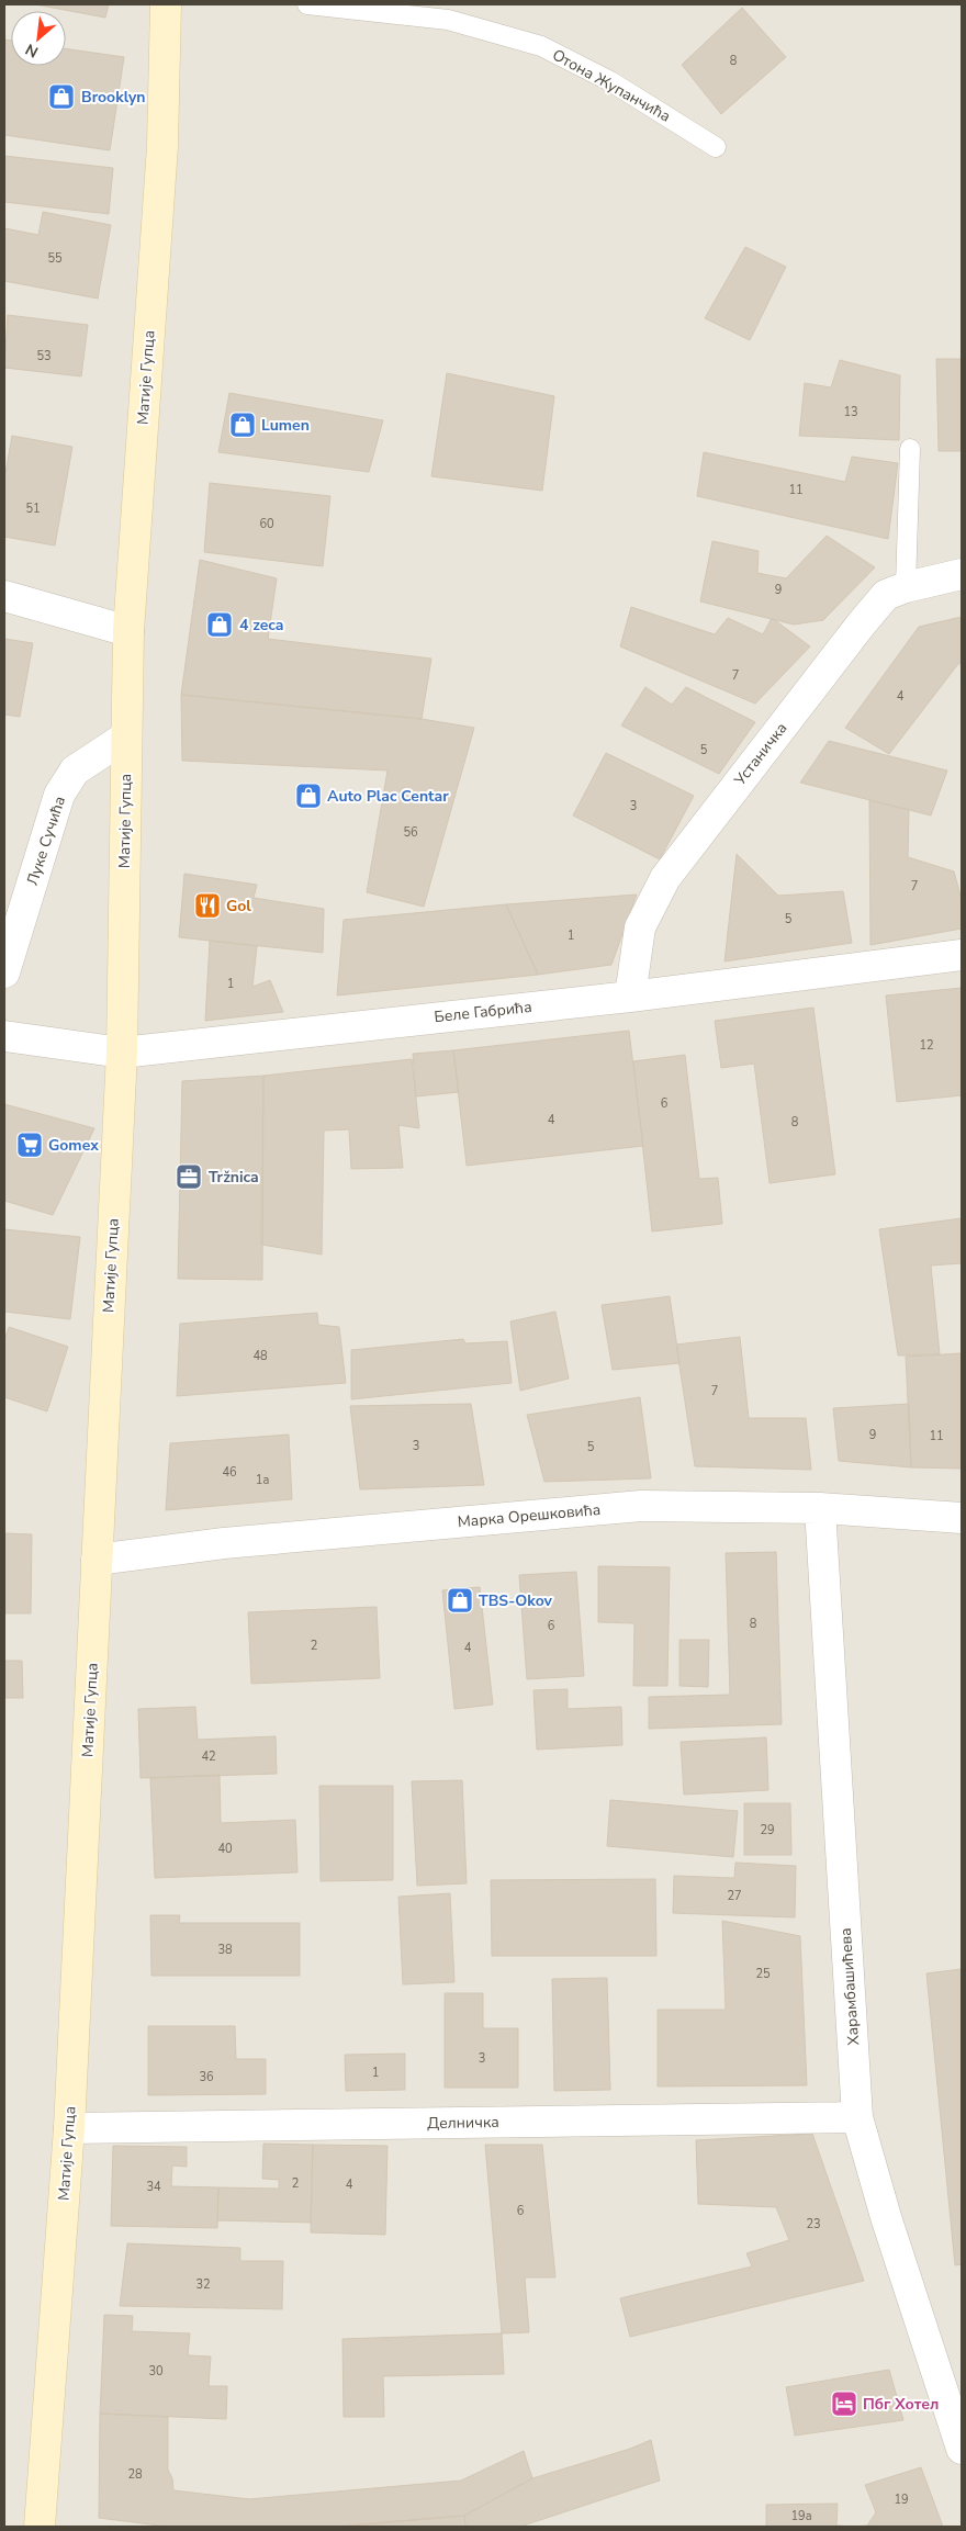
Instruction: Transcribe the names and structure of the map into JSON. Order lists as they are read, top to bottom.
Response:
{
  "streets": {
    "street": [
      "Матије Гупца",
      "Устаничка",
      "Луке Сучића",
      "Беле Габрића",
      "Марка Орешковића",
      "Харамбашићева",
      "Делничка"
    ],
    "lane": ["Отона Жупанчића"]
  },
  "crossings": [
    ["Матије Гупца", "Луке Сучића"],
    ["Матије Гупца", "Беле Габрића"],
    ["Матије Гупца", "Марка Орешковића"],
    ["Матије Гупца", "Делничка"],
    ["Устаничка", "Беле Габрића"],
    ["Марка Орешковића", "Харамбашићева"],
    ["Харамбашићева", "Делничка"]
  ],
  "places": {
    "shop": [
      "Brooklyn",
      "Lumen",
      "4 zeca",
      "Auto Plac Centar",
      "TBS-Okov"
    ],
    "restaurant": ["Gol"],
    "supermarket": ["Gomex"],
    "office": ["Tržnica"],
    "hotel": ["Пбг Хотел"]
  },
  "house_numbers": [
    "8",
    "55",
    "53",
    "13",
    "11",
    "51",
    "60",
    "9",
    "7",
    "4",
    "5",
    "3",
    "56",
    "7",
    "5",
    "1",
    "1",
    "12",
    "6",
    "4",
    "8",
    "48",
    "7",
    "9",
    "11",
    "3",
    "5",
    "46",
    "1a",
    "8",
    "6",
    "2",
    "4",
    "42",
    "29",
    "40",
    "27",
    "38",
    "25",
    "3",
    "1",
    "36",
    "2",
    "4",
    "34",
    "6",
    "23",
    "32",
    "30",
    "28",
    "19",
    "19a"
  ],
  "north": "bottom left"
}
